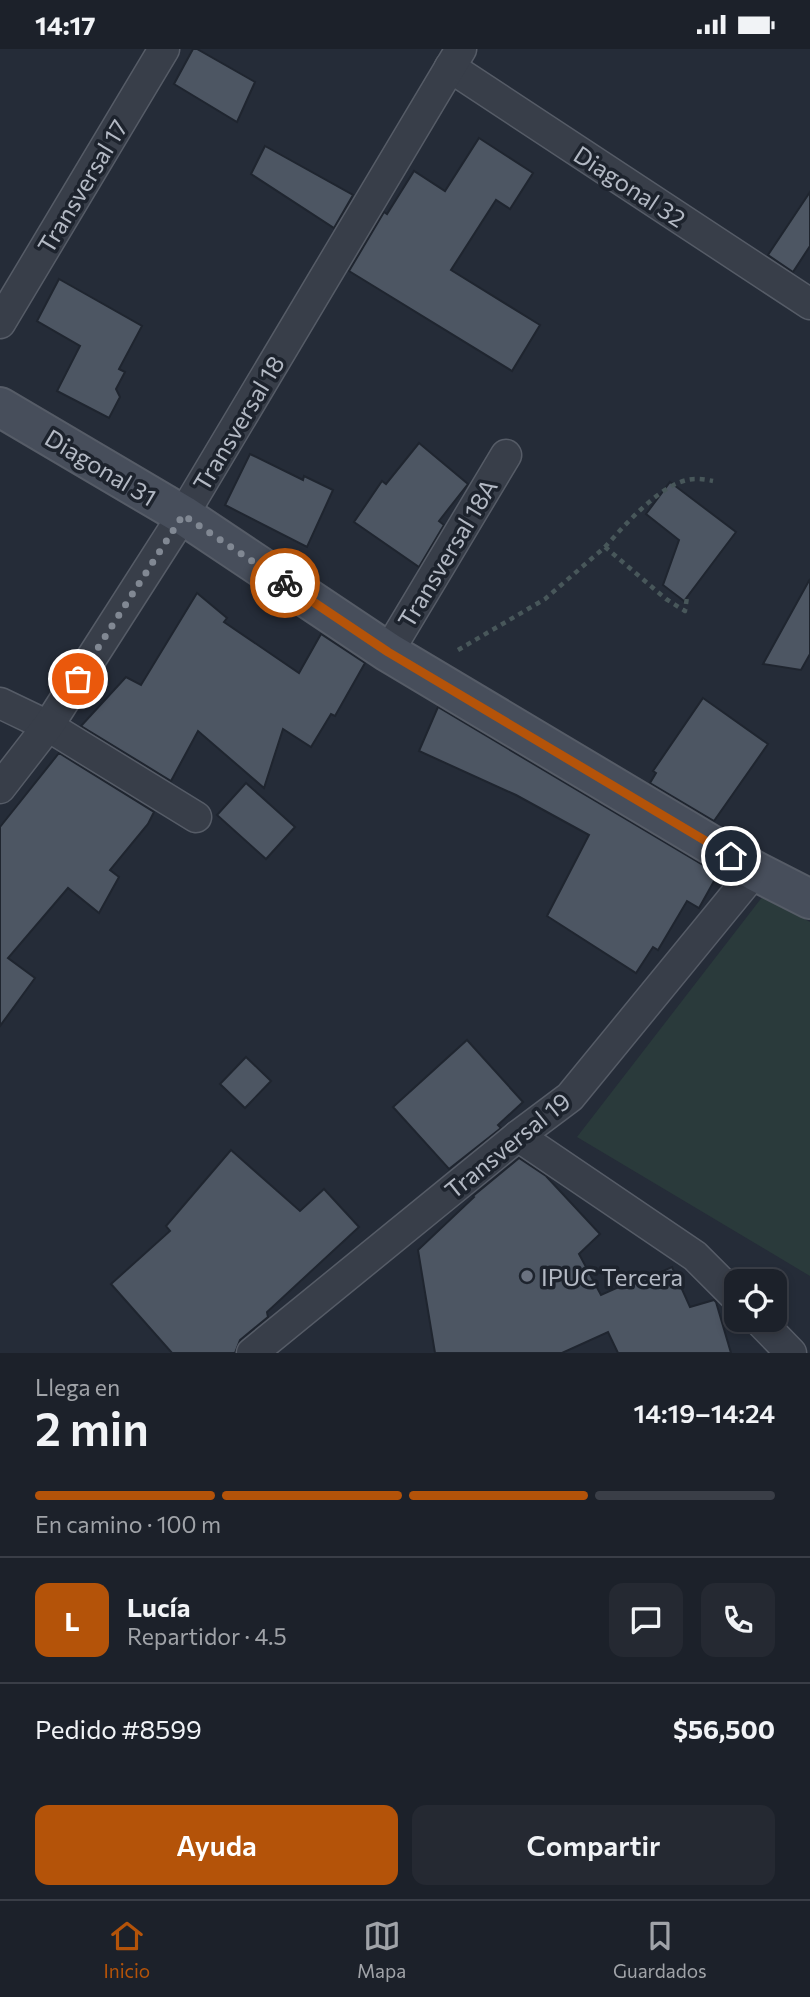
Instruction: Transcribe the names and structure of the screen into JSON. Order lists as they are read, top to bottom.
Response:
{
  "streets": {
    "street": [
      "Transversal 17",
      "Diagonal 32",
      "Transversal 18",
      "Diagonal 31",
      "Transversal 18A",
      "Transversal 19"
    ]
  },
  "crossings": [
    ["Diagonal 32", "Transversal 18"],
    ["Transversal 18", "Diagonal 31"],
    ["Diagonal 31", "Transversal 18A"],
    ["Diagonal 31", "Transversal 19"]
  ],
  "places": ["IPUC Tercera"],
  "page": {
    "status": "14:17",
    "heading": ["2 min", "Llega en", "14:19–14:24"],
    "panel": [
      "Lucía",
      "Repartidor · 4.5",
      "Pedido #8599",
      "$56,500"
    ],
    "bar": "En camino · 100 m",
    "round": "L",
    "buttons": ["Ayuda", "Compartir"],
    "tabs": ["Inicio", "Mapa", "Guardados"]
  }
}
